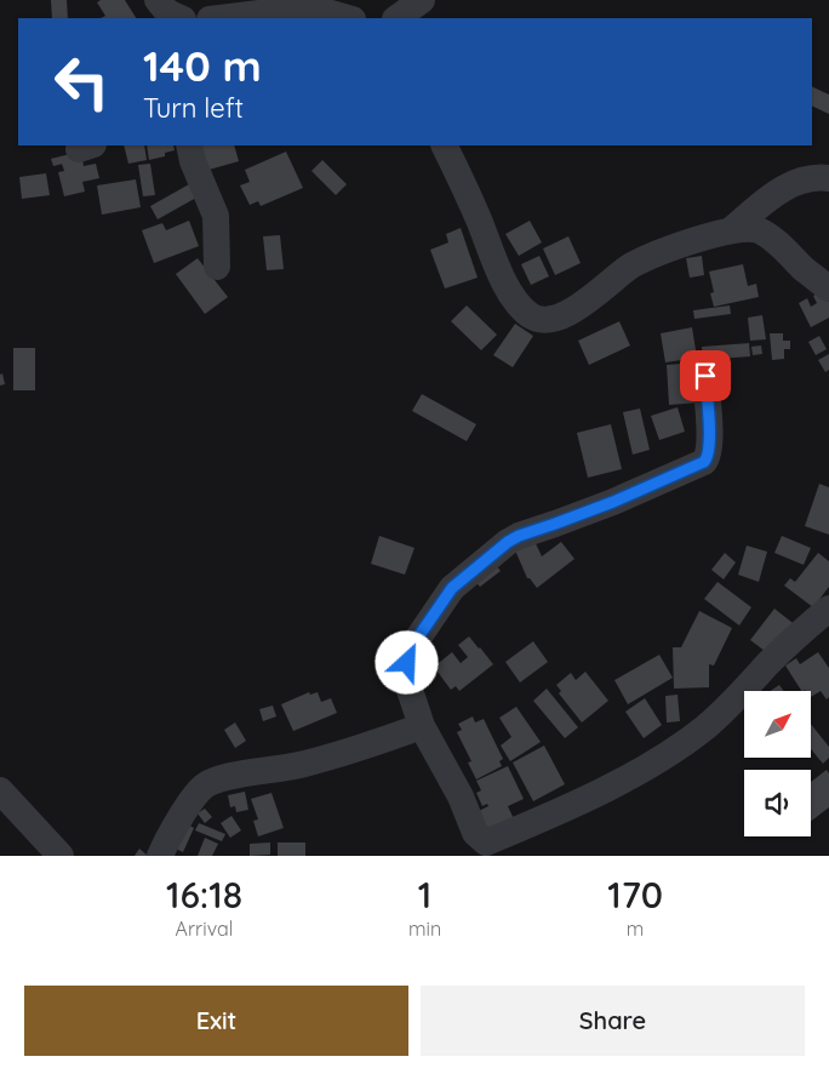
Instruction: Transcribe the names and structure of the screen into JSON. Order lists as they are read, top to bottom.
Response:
{
  "north": "top right",
  "page": {
    "turn": ["140 m", "Turn left"],
    "eta": [
      "16:18",
      "Arrival",
      "1",
      "min",
      "170",
      "m"
    ],
    "buttons": ["Exit", "Share"]
  }
}
